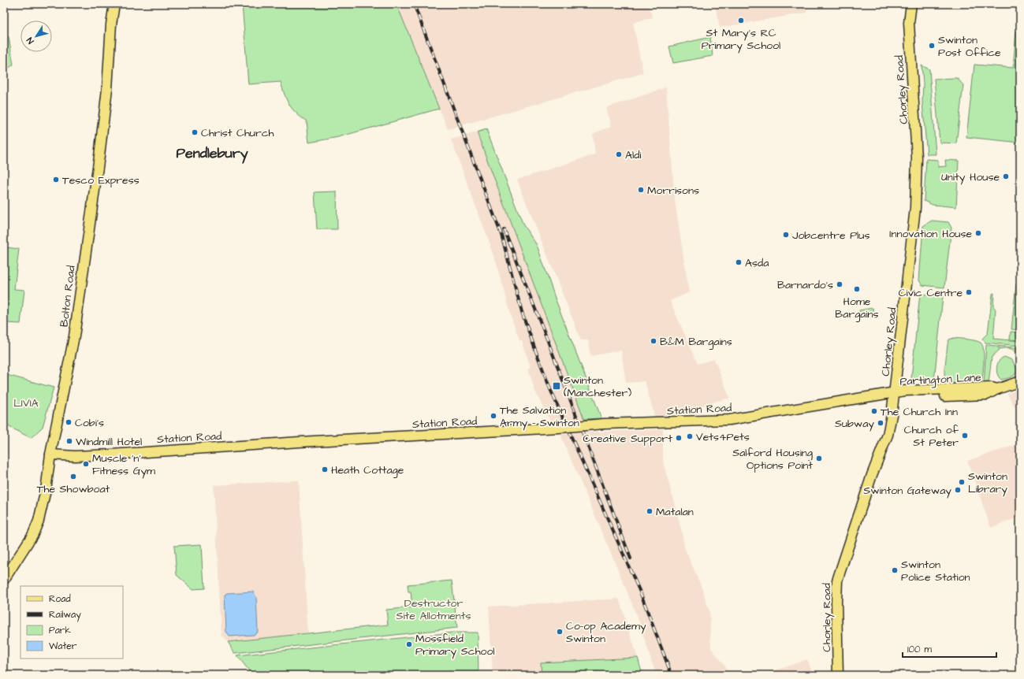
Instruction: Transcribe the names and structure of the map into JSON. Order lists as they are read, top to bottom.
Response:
{
  "streets": {
    "main road": [
      "Chorley Road",
      "Bolton Road",
      "Partington Lane",
      "Station Road"
    ]
  },
  "crossings": [
    ["Chorley Road", "Partington Lane"],
    ["Chorley Road", "Station Road"],
    ["Bolton Road", "Station Road"],
    ["Partington Lane", "Station Road"]
  ],
  "districts": ["Pendlebury"],
  "parks": ["LIVIA", "Destructor Site Allotments"],
  "places": {
    "other": [
      "St Mary's RC Primary School",
      "Swinton Post Office",
      "Christ Church",
      "Aldi",
      "Unity House",
      "Tesco Express",
      "Morrisons",
      "Innovation House",
      "Jobcentre Plus",
      "Asda",
      "Barnardo's",
      "Home Bargains",
      "Civic Centre",
      "B&M Bargains",
      "The Church Inn",
      "The Salvation Army - Swinton",
      "Cobi's",
      "Subway",
      "Church of St Peter",
      "Vets4Pets",
      "Creative Support",
      "Windmill Hotel",
      "Salford Housing Options Point",
      "Muscle 'n' Fitness Gym",
      "Heath Cottage",
      "The Showboat",
      "Swinton Library",
      "Swinton Gateway",
      "Matalan",
      "Swinton Police Station",
      "Co-op Academy Swinton",
      "Mossfield Primary School"
    ],
    "transit": ["Swinton (Manchester)"]
  },
  "legend": [
    "Road",
    "Railway",
    "Park",
    "Water"
  ],
  "scale_bar": "100 m",
  "north": "bottom left"
}
